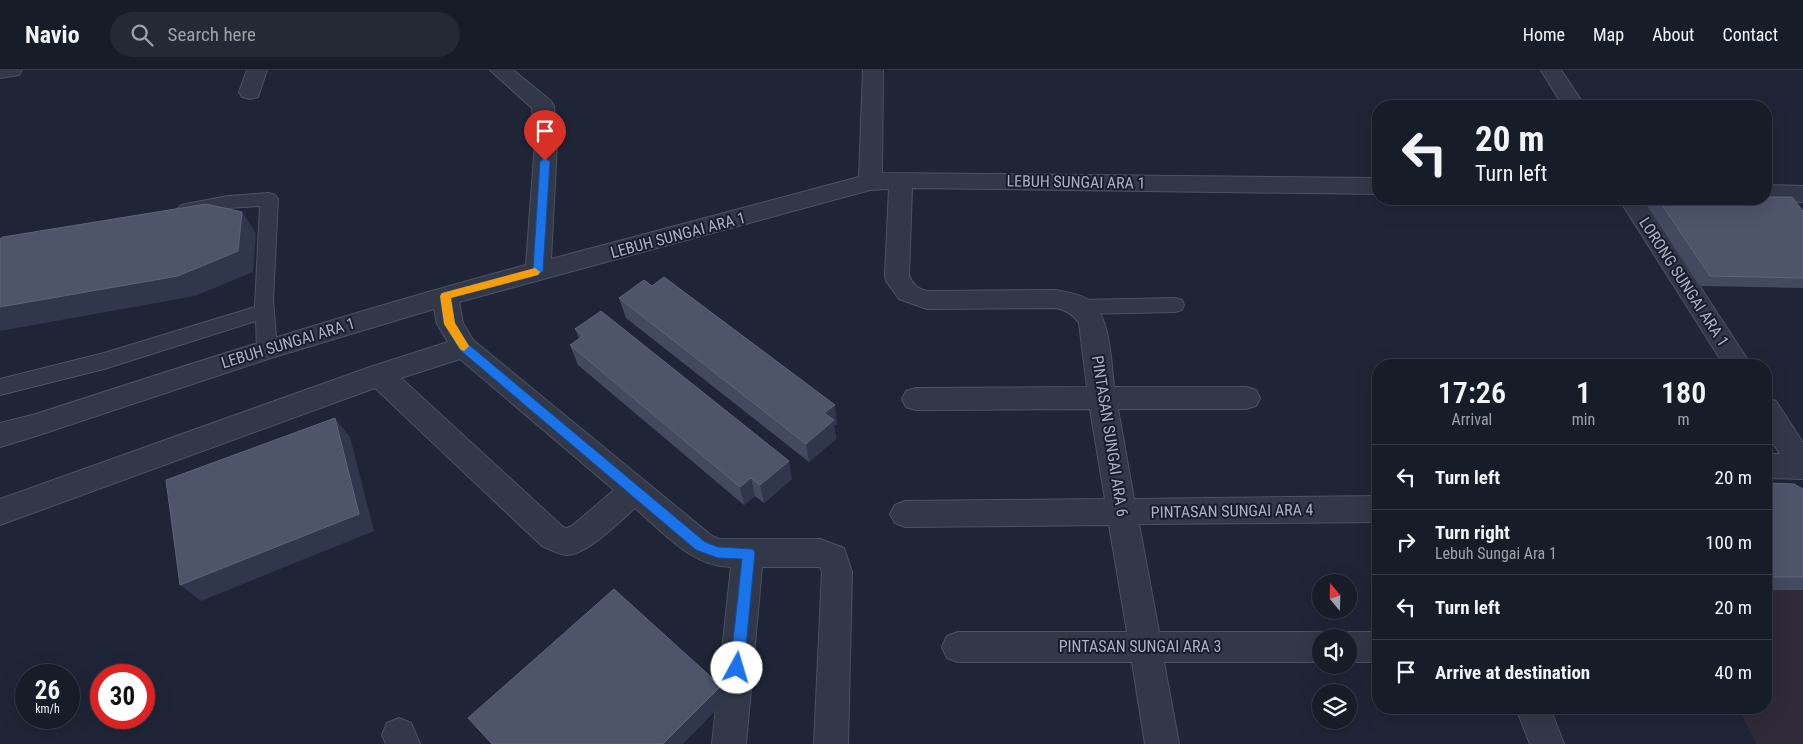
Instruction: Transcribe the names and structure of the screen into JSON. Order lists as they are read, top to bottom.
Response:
{
  "streets": {
    "street": [
      "LEBUH SUNGAI ARA 1",
      "LORONG SUNGAI ARA 1",
      "PINTASAN SUNGAI ARA 6",
      "PINTASAN SUNGAI ARA 4",
      "PINTASAN SUNGAI ARA 3"
    ]
  },
  "crossings": [
    ["PINTASAN SUNGAI ARA 6", "PINTASAN SUNGAI ARA 4"],
    ["PINTASAN SUNGAI ARA 6", "PINTASAN SUNGAI ARA 3"]
  ],
  "north": "top",
  "page": {
    "header": "Navio",
    "search": "Search here",
    "nav": [
      "Home",
      "Map",
      "About",
      "Contact"
    ],
    "turn": ["20 m", "Turn left"],
    "eta": [
      "17:26",
      "Arrival",
      "1",
      "min",
      "180",
      "m"
    ],
    "list": [
      {
        "name": "Turn left",
        "value": "20 m"
      },
      {
        "name": "Turn right",
        "note": "Lebuh Sungai Ara 1",
        "value": "100 m"
      },
      {
        "name": "Turn left",
        "value": "20 m"
      },
      {
        "name": "Arrive at destination",
        "value": "40 m"
      }
    ],
    "speed": "26 km/h",
    "limit": "30"
  }
}
